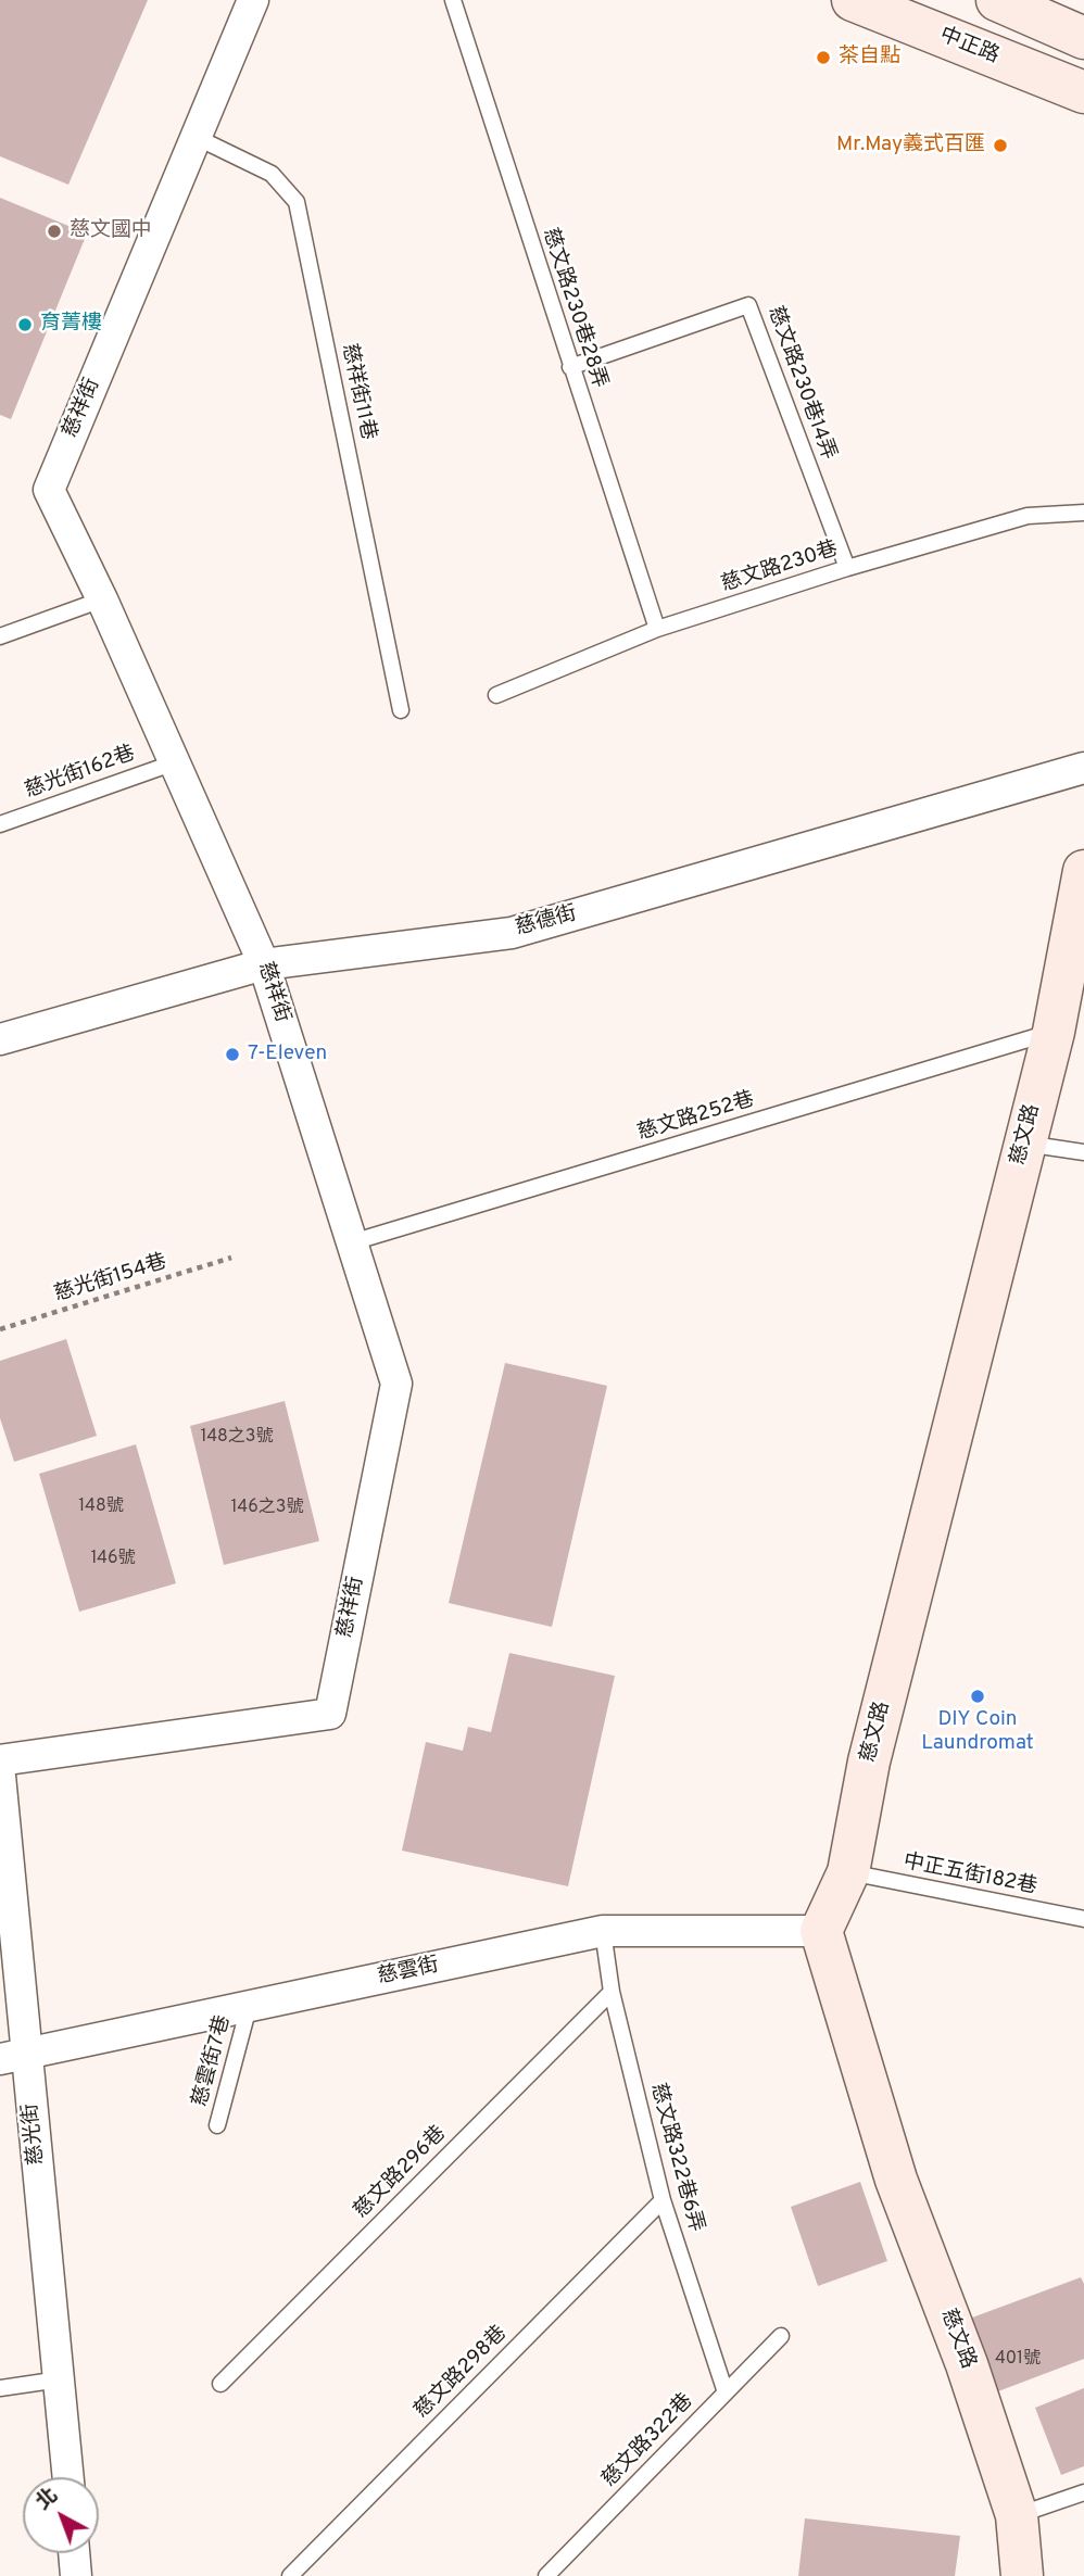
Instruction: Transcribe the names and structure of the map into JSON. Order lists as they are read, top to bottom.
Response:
{
  "streets": {
    "street": [
      "中正路",
      "慈祥街",
      "慈德街",
      "慈文路",
      "慈雲街",
      "慈光街"
    ],
    "lane": [
      "慈文路230巷28弄",
      "慈文路230巷14弄",
      "慈祥街11巷",
      "慈文路230巷",
      "慈光街162巷",
      "慈文路252巷",
      "中正五街182巷",
      "慈雲街7巷",
      "慈文路322巷6弄",
      "慈文路296巷",
      "慈文路298巷",
      "慈文路322巷"
    ],
    "path": ["慈光街154巷"]
  },
  "crossings": [
    ["慈文路230巷28弄", "慈文路230巷14弄"],
    ["慈文路230巷28弄", "慈文路230巷"],
    ["慈文路230巷14弄", "慈文路230巷"],
    ["慈祥街11巷", "慈祥街"],
    ["慈祥街", "慈光街162巷"],
    ["慈祥街", "慈德街"],
    ["慈祥街", "慈文路252巷"],
    ["慈文路252巷", "慈文路"],
    ["慈文路", "中正五街182巷"],
    ["慈文路", "慈雲街"],
    ["慈雲街", "慈雲街7巷"],
    ["慈雲街", "慈光街"],
    ["慈雲街", "慈文路322巷6弄"],
    ["慈文路322巷6弄", "慈文路296巷"],
    ["慈文路322巷6弄", "慈文路298巷"],
    ["慈文路322巷6弄", "慈文路322巷"]
  ],
  "places": [
    "茶自點",
    "Mr.May義式百匯",
    "慈文國中",
    "育菁樓",
    "7-Eleven",
    "DIY Coin Laundromat"
  ],
  "house_numbers": [
    "148之3號",
    "148號",
    "146之3號",
    "146號",
    "401號"
  ],
  "north": "top left"
}
